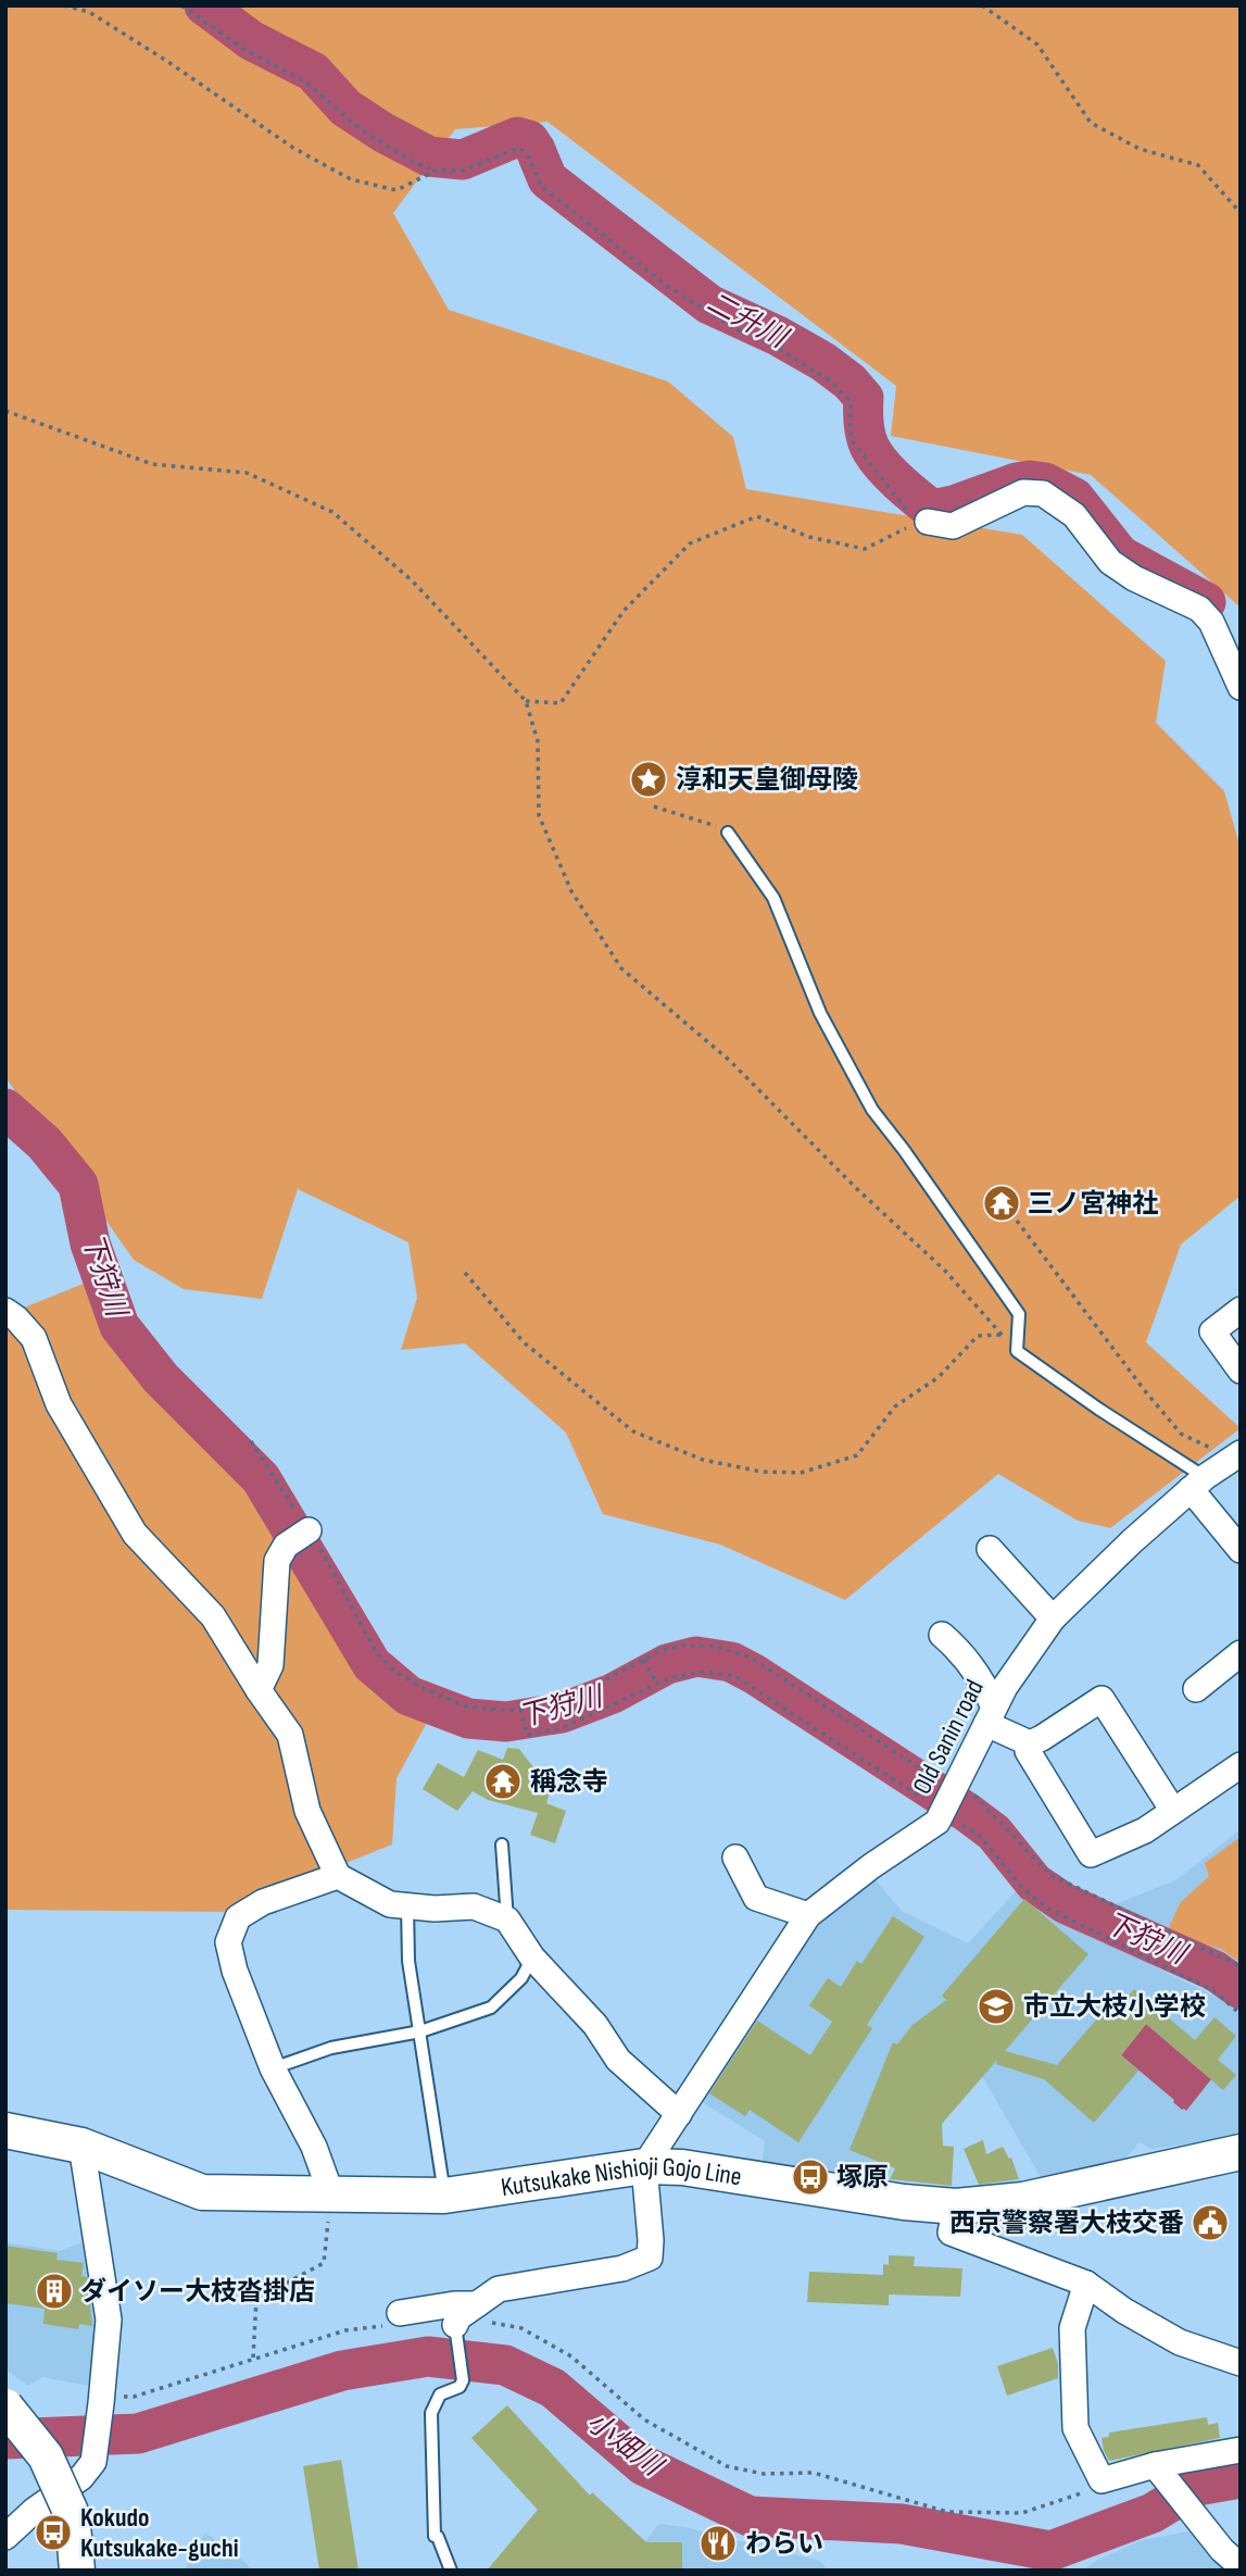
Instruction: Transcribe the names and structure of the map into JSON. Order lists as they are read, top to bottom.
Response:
{
  "streets": {
    "main road": ["Kutsukake Nishioji Gojo Line"],
    "street": ["Old Sanin road"]
  },
  "crossings": [
    ["Old Sanin road", "Kutsukake Nishioji Gojo Line"]
  ],
  "water": ["二升川", "下狩川", "小畑川"],
  "places": {
    "place": ["淳和天皇御母陵"],
    "temple": ["三ノ宮神社", "稱念寺"],
    "school or university": ["市立大枝小学校"],
    "bus stop": ["塚原", "Kokudo Kutsukake-guchi"],
    "public building": ["西京警察署大枝交番"],
    "building": ["ダイソー大枝沓掛店"],
    "restaurant": ["わらい"]
  }
}
